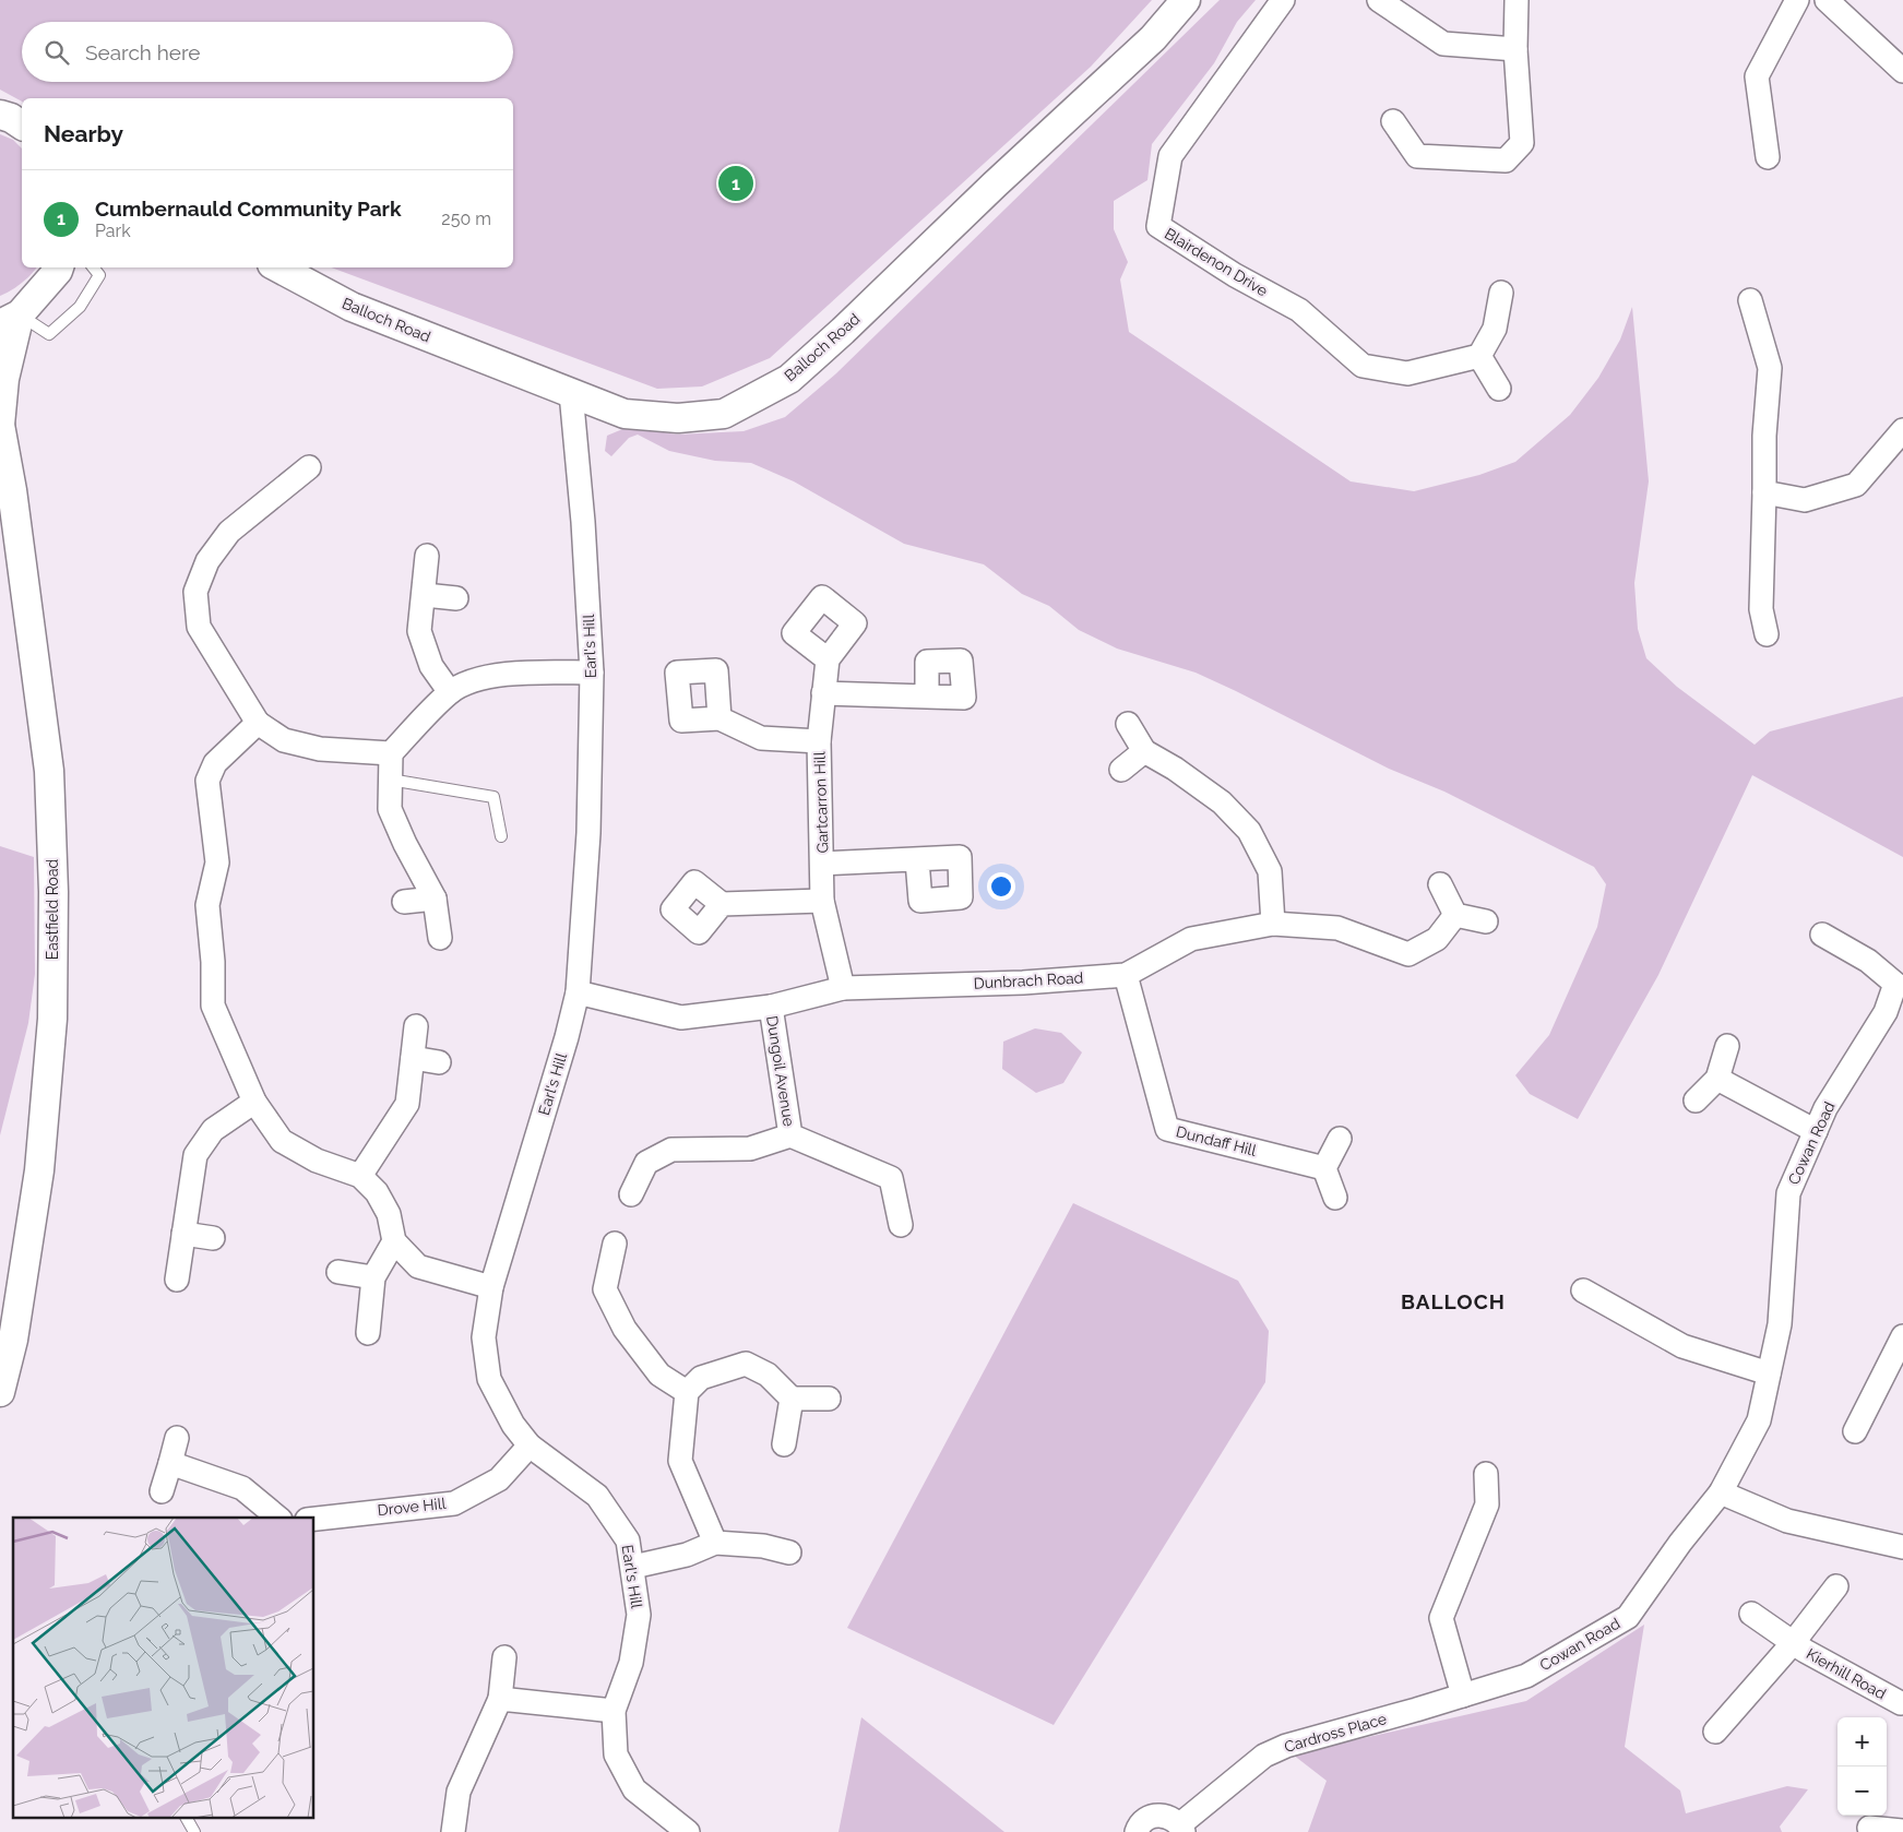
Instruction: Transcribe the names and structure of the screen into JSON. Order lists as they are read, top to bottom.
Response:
{
  "streets": {
    "street": [
      "Blairdenon Drive",
      "Balloch Road",
      "Earl's Hill",
      "Gartcarron Hill",
      "Eastfield Road",
      "Dunbrach Road",
      "Dungoil Avenue",
      "Dundaff Hill",
      "Cowan Road",
      "Drove Hill",
      "Kierhill Road",
      "Cardross Place"
    ]
  },
  "crossings": [
    ["Balloch Road", "Earl's Hill"],
    ["Earl's Hill", "Dunbrach Road"],
    ["Earl's Hill", "Drove Hill"],
    ["Gartcarron Hill", "Dunbrach Road"],
    ["Dunbrach Road", "Dungoil Avenue"],
    ["Dunbrach Road", "Dundaff Hill"],
    ["Cowan Road", "Cardross Place"]
  ],
  "districts": ["BALLOCH"],
  "page": {
    "search": "Search here",
    "heading": "Nearby",
    "pins": "1",
    "list": [
      {
        "mark": "1",
        "name": "Cumbernauld Community Park",
        "note": "Park",
        "value": "250 m"
      }
    ],
    "map_buttons": ["+", "−"]
  }
}
